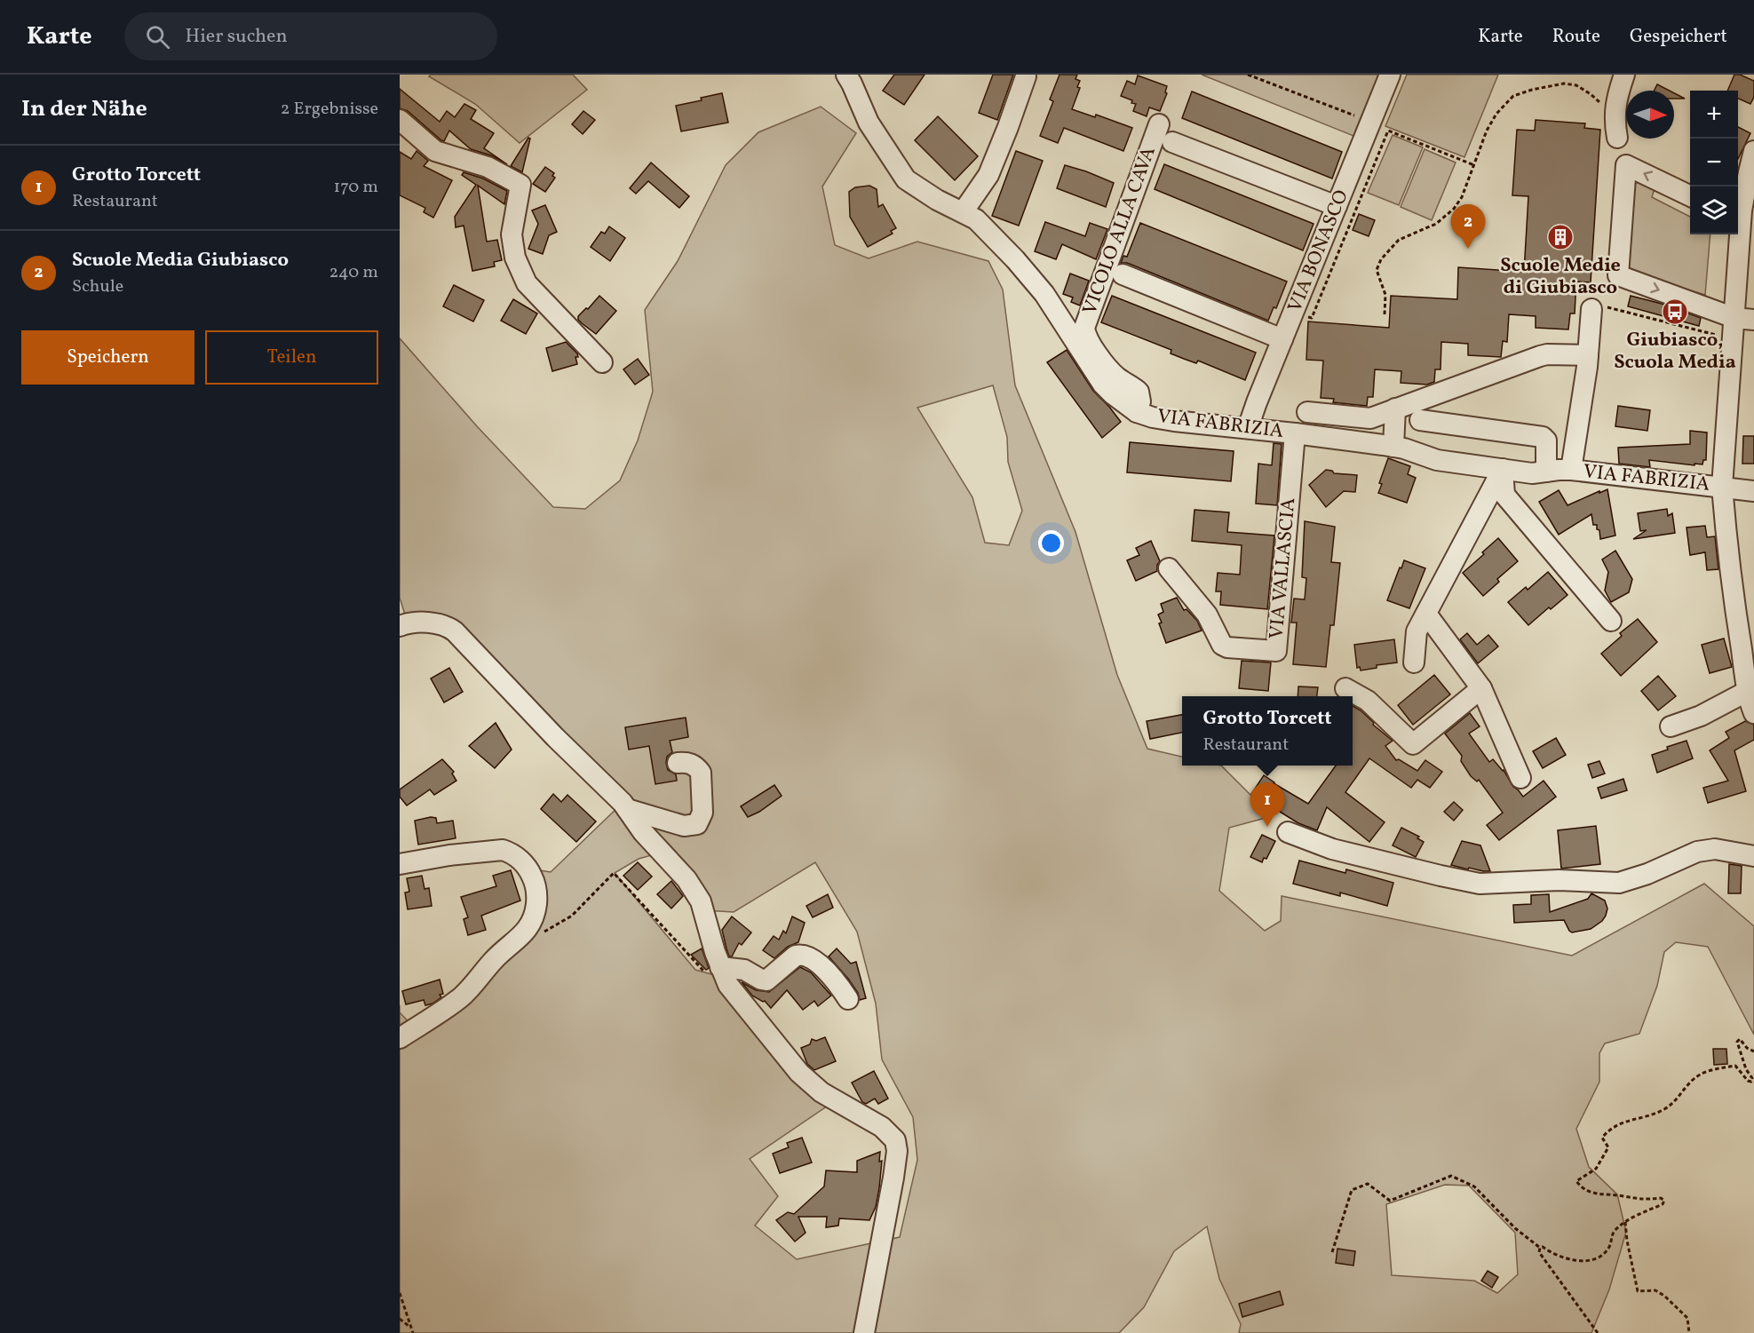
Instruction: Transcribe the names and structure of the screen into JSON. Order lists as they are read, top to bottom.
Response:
{
  "streets": {
    "street": [
      "VICOLO ALLA CAVA",
      "VIA BONASCO",
      "VIA FABRIZIA",
      "VIA VALLASCIA"
    ]
  },
  "crossings": [
    ["VICOLO ALLA CAVA", "VIA FABRIZIA"],
    ["VIA BONASCO", "VIA FABRIZIA"],
    ["VIA FABRIZIA", "VIA VALLASCIA"]
  ],
  "places": {
    "building": ["Scuole Medie di Giubiasco"],
    "bus stop": ["Giubiasco, Scuola Media"]
  },
  "north": "right",
  "page": {
    "header": "Karte",
    "search": "Hier suchen",
    "nav": ["Karte", "Route", "Gespeichert"],
    "heading": ["In der Nähe", "2 Ergebnisse"],
    "map_buttons": ["+", "−"],
    "list": [
      {
        "mark": "1",
        "name": "Grotto Torcett",
        "note": "Restaurant",
        "value": "170 m"
      },
      {
        "mark": "2",
        "name": "Scuole Media Giubiasco",
        "note": "Schule",
        "value": "240 m"
      }
    ],
    "pins": ["2", "1"],
    "buttons": ["Speichern", "Teilen"],
    "popup": ["Grotto Torcett", "Restaurant"]
  }
}
